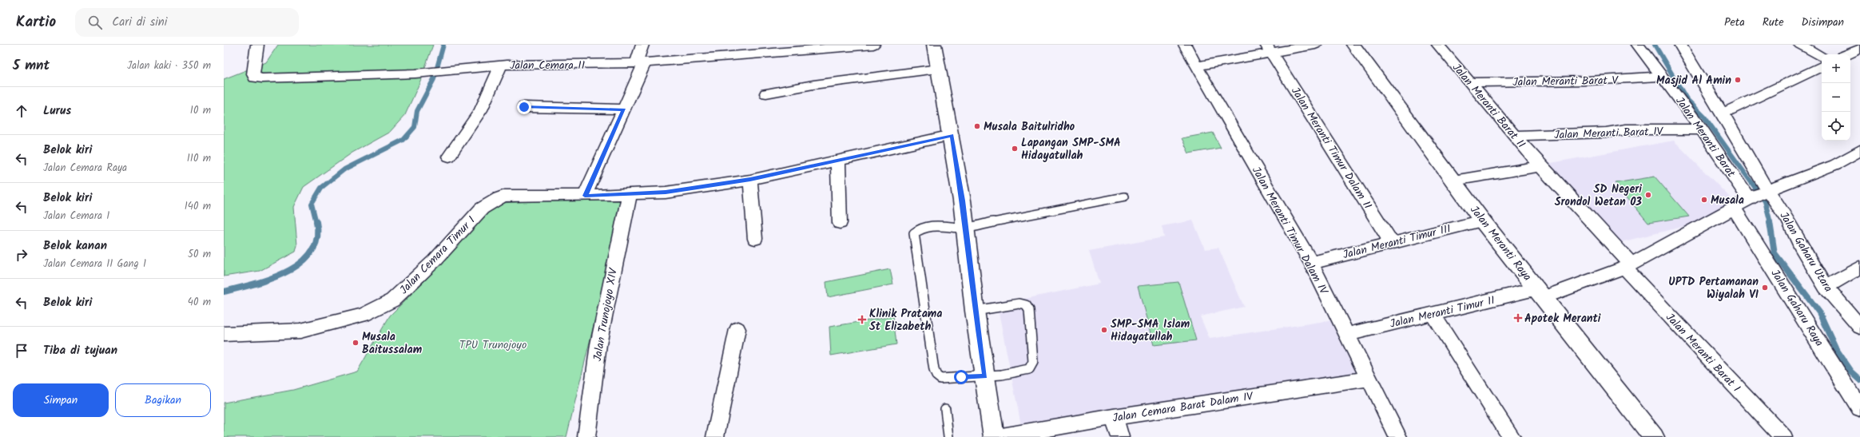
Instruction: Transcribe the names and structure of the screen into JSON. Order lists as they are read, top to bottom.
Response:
{
  "streets": {
    "main road": ["Jalan Meranti Raya"],
    "street": [
      "Jalan Cemara II",
      "Jalan Meranti Barat V",
      "Jalan Meranti Barat II",
      "Jalan Meranti Barat IV",
      "Jalan Meranti Barat",
      "Jalan Meranti Timur Dalam II",
      "Jalan Meranti Timur Dalam IV",
      "Jalan Meranti Timur III",
      "Jalan Gaharu Utara",
      "Jalan Cemara Timur I",
      "Jalan Gaharu Raya",
      "Jalan Meranti Timur II",
      "Jalan Trunojoyo XIV",
      "Jalan Meranti Barat I",
      "Jalan Cemara Barat Dalam IV"
    ]
  },
  "crossings": [
    ["Jalan Meranti Barat V", "Jalan Meranti Barat II"],
    ["Jalan Meranti Barat V", "Jalan Meranti Barat"],
    ["Jalan Meranti Barat II", "Jalan Meranti Barat IV"],
    ["Jalan Meranti Barat II", "Jalan Meranti Barat I"],
    ["Jalan Meranti Barat IV", "Jalan Meranti Barat"],
    ["Jalan Meranti Barat", "Jalan Gaharu Utara"],
    ["Jalan Meranti Timur Dalam II", "Jalan Meranti Timur III"],
    ["Jalan Meranti Timur Dalam IV", "Jalan Meranti Timur III"],
    ["Jalan Meranti Timur Dalam IV", "Jalan Meranti Timur II"],
    ["Jalan Meranti Timur Dalam IV", "Jalan Cemara Barat Dalam IV"],
    ["Jalan Meranti Timur III", "Jalan Meranti Raya"],
    ["Jalan Meranti Raya", "Jalan Meranti Timur II"],
    ["Jalan Cemara Timur I", "Jalan Trunojoyo XIV"]
  ],
  "parks": ["TPU Trunojoyo"],
  "places": {
    "other": [
      "Masjid Al Amin",
      "Musala Baitulridho",
      "Lapangan SMP-SMA Hidayatullah",
      "SD Negeri Srondol Wetan 03",
      "Musala",
      "UPTD Pertamanan Wiyalah VI",
      "SMP-SMA Islam Hidayatullah",
      "Musala Baitussalam"
    ],
    "health": ["Apotek Meranti", "Klinik Pratama St Elizabeth"]
  },
  "page": {
    "header": "Kartio",
    "search": "Cari di sini",
    "nav": ["Peta", "Rute", "Disimpan"],
    "heading": ["5 mnt", "Jalan kaki · 350 m"],
    "map_buttons": ["+", "−"],
    "list": [
      ["Lurus", "10 m"],
      ["Belok kiri", "Jalan Cemara Raya", "110 m"],
      ["Belok kiri", "Jalan Cemara I", "140 m"],
      ["Belok kanan", "Jalan Cemara II Gang 1", "50 m"],
      ["Belok kiri", "40 m"],
      "Tiba di tujuan"
    ],
    "buttons": ["Simpan", "Bagikan"]
  }
}
